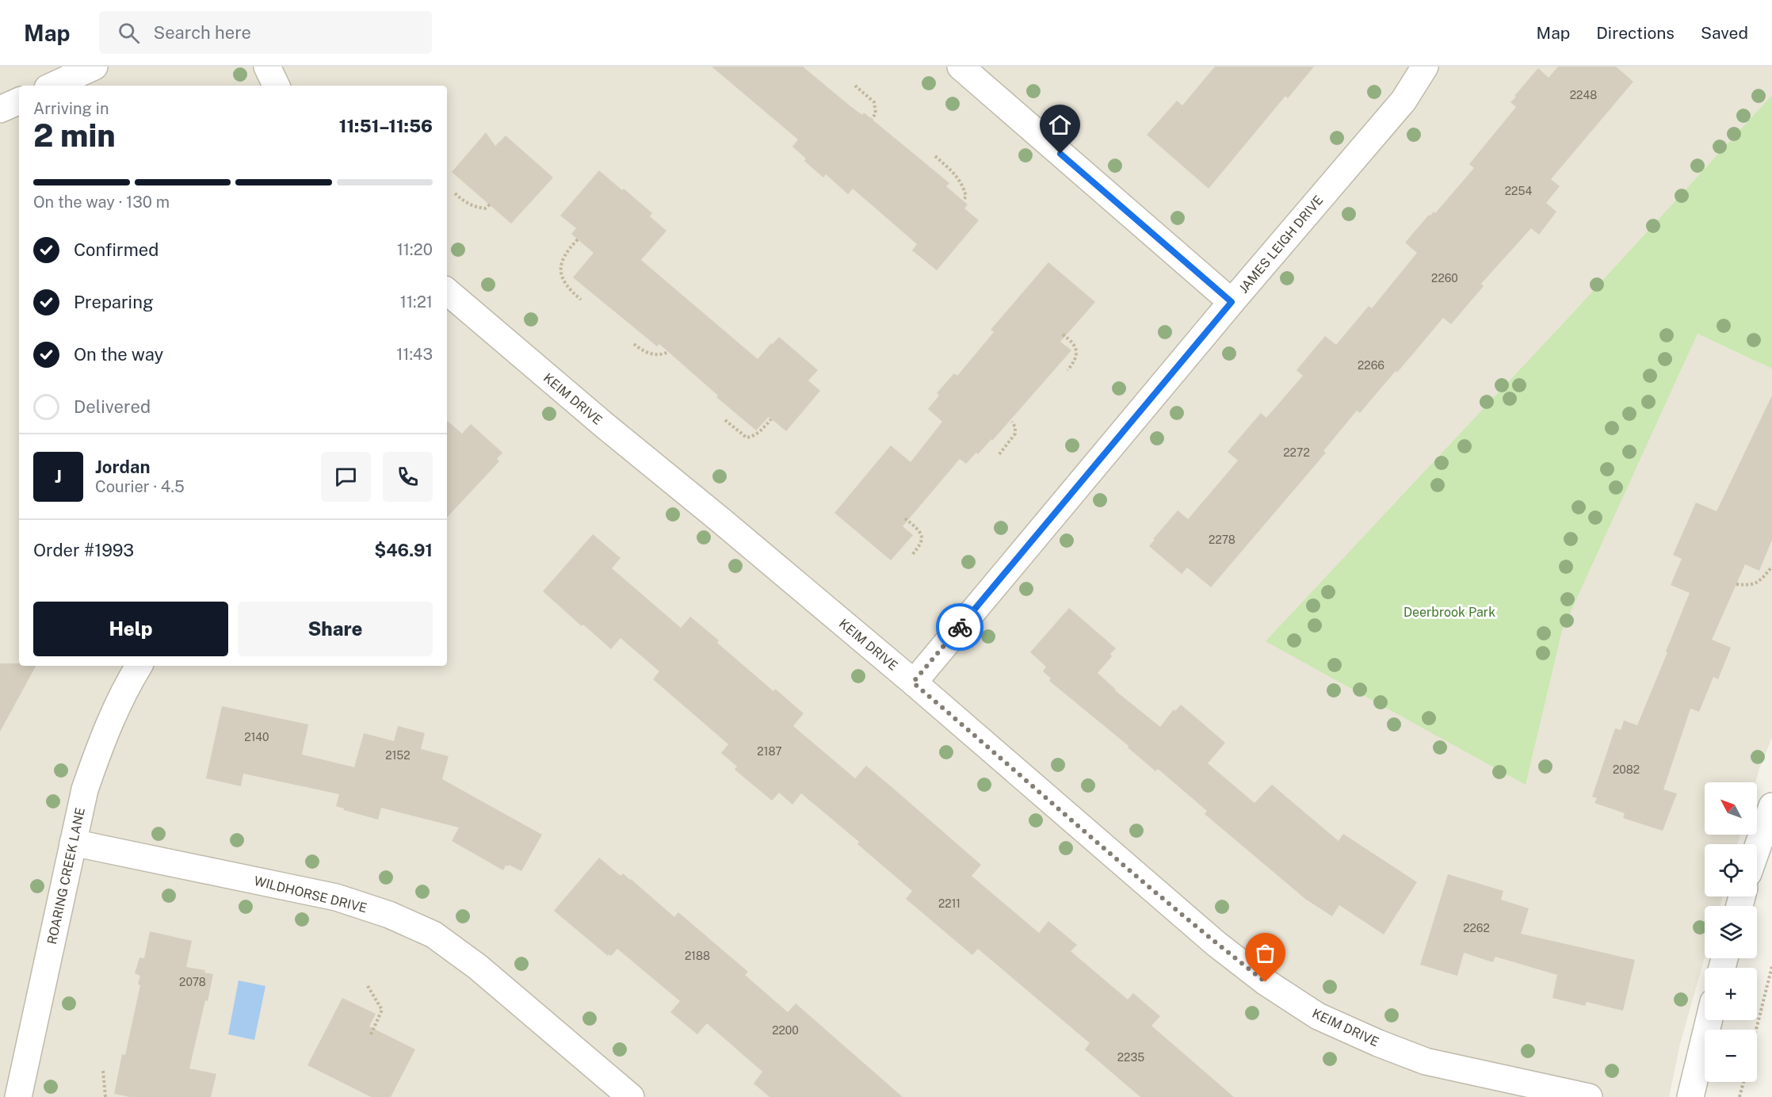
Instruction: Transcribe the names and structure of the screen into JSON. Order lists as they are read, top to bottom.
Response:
{
  "streets": {
    "street": [
      "JAMES LEIGH DRIVE",
      "KEIM DRIVE",
      "ROARING CREEK LANE",
      "WILDHORSE DRIVE"
    ]
  },
  "crossings": [
    ["JAMES LEIGH DRIVE", "KEIM DRIVE"],
    ["ROARING CREEK LANE", "WILDHORSE DRIVE"]
  ],
  "parks": ["Deerbrook Park"],
  "house_numbers": [
    "2248",
    "2254",
    "2260",
    "2266",
    "2272",
    "2278",
    "2140",
    "2187",
    "2152",
    "2082",
    "2211",
    "2262",
    "2188",
    "2078",
    "2200",
    "2235"
  ],
  "north": "top left",
  "page": {
    "header": "Map",
    "search": "Search here",
    "nav": ["Map", "Directions", "Saved"],
    "heading": ["2 min", "Arriving in", "11:51–11:56"],
    "panel": [
      "Jordan",
      "Courier · 4.5",
      "Order #1993",
      "$46.91"
    ],
    "bar": "On the way · 130 m",
    "list": [
      ["Confirmed", "11:20"],
      ["Preparing", "11:21"],
      ["On the way", "11:43"],
      "Delivered"
    ],
    "round": "J",
    "buttons": ["Help", "Share"],
    "map_buttons": ["+", "−"]
  }
}
